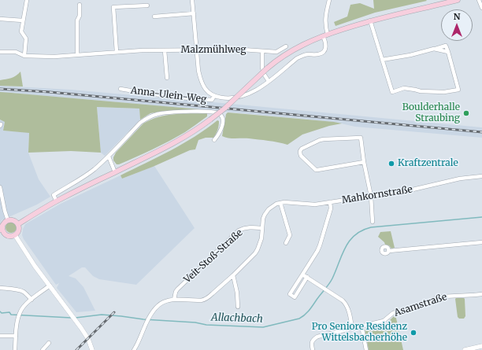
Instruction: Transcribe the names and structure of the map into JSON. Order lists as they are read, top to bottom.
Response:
{
  "streets": {
    "street": [
      "Malzmühlweg",
      "Anna-Ulein-Weg",
      "Mahkornstraße",
      "Veit-Stoß-Straße",
      "Asamstraße"
    ]
  },
  "water": ["Allachbach"],
  "places": ["Boulderhalle Straubing", "Kraftzentrale", "Pro Seniore Residenz Wittelsbacherhöhe"],
  "north": "top"
}
